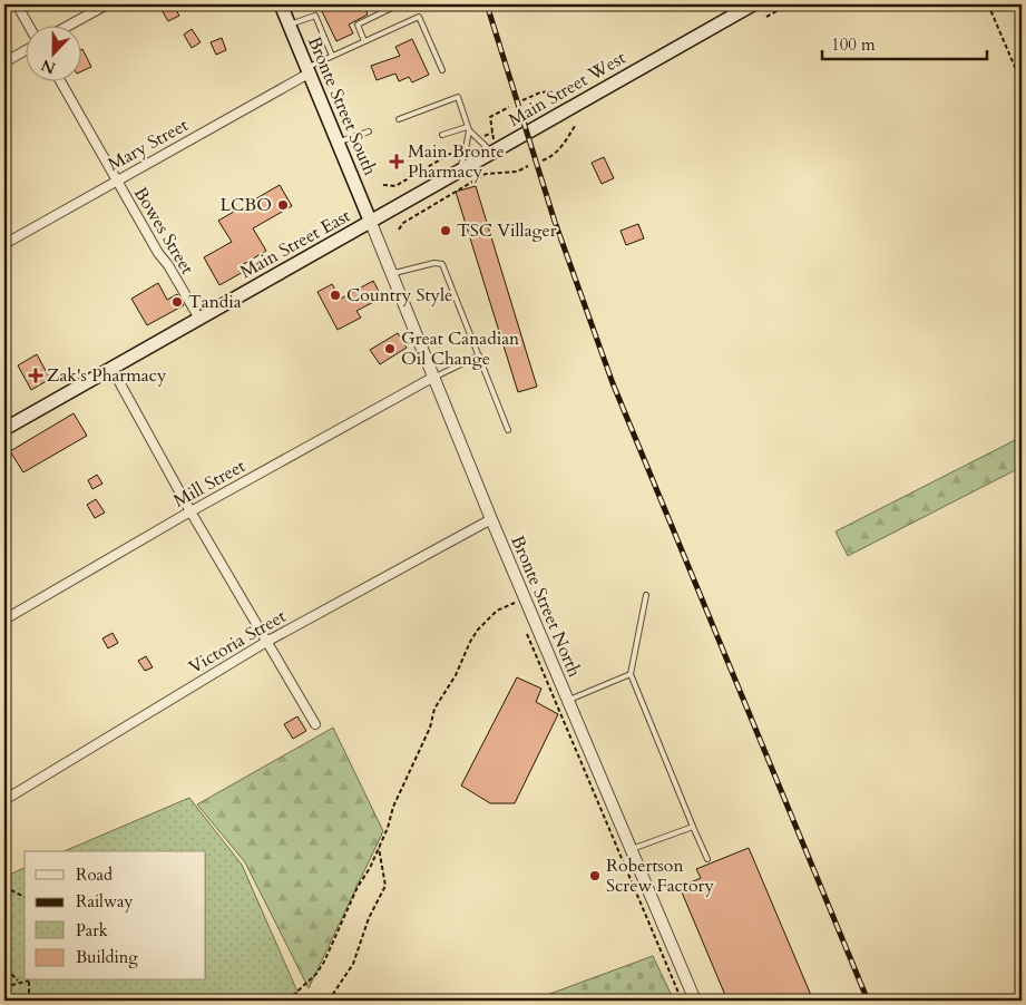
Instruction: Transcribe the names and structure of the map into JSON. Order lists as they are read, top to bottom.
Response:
{
  "streets": {
    "main road": ["Main Street West", "Bronte Street South", "Main Street East"],
    "street": [
      "Mary Street",
      "Bowes Street",
      "Mill Street",
      "Bronte Street North",
      "Victoria Street"
    ]
  },
  "crossings": [
    ["Main Street West", "Bronte Street South"],
    ["Main Street West", "Main Street East"],
    ["Main Street West", "Bronte Street North"],
    ["Bronte Street South", "Mary Street"],
    ["Bronte Street South", "Main Street East"],
    ["Bronte Street South", "Bronte Street North"],
    ["Mary Street", "Bowes Street"],
    ["Bowes Street", "Main Street East"],
    ["Main Street East", "Bronte Street North"],
    ["Mill Street", "Bronte Street North"],
    ["Bronte Street North", "Victoria Street"]
  ],
  "places": {
    "health": ["Main Bronte Pharmacy", "Zak's Pharmacy"],
    "other": [
      "LCBO",
      "TSC Villager",
      "Country Style",
      "Tandia",
      "Great Canadian Oil Change",
      "Robertson Screw Factory"
    ]
  },
  "legend": [
    "Road",
    "Railway",
    "Park",
    "Building"
  ],
  "scale_bar": "100 m",
  "north": "bottom"
}
